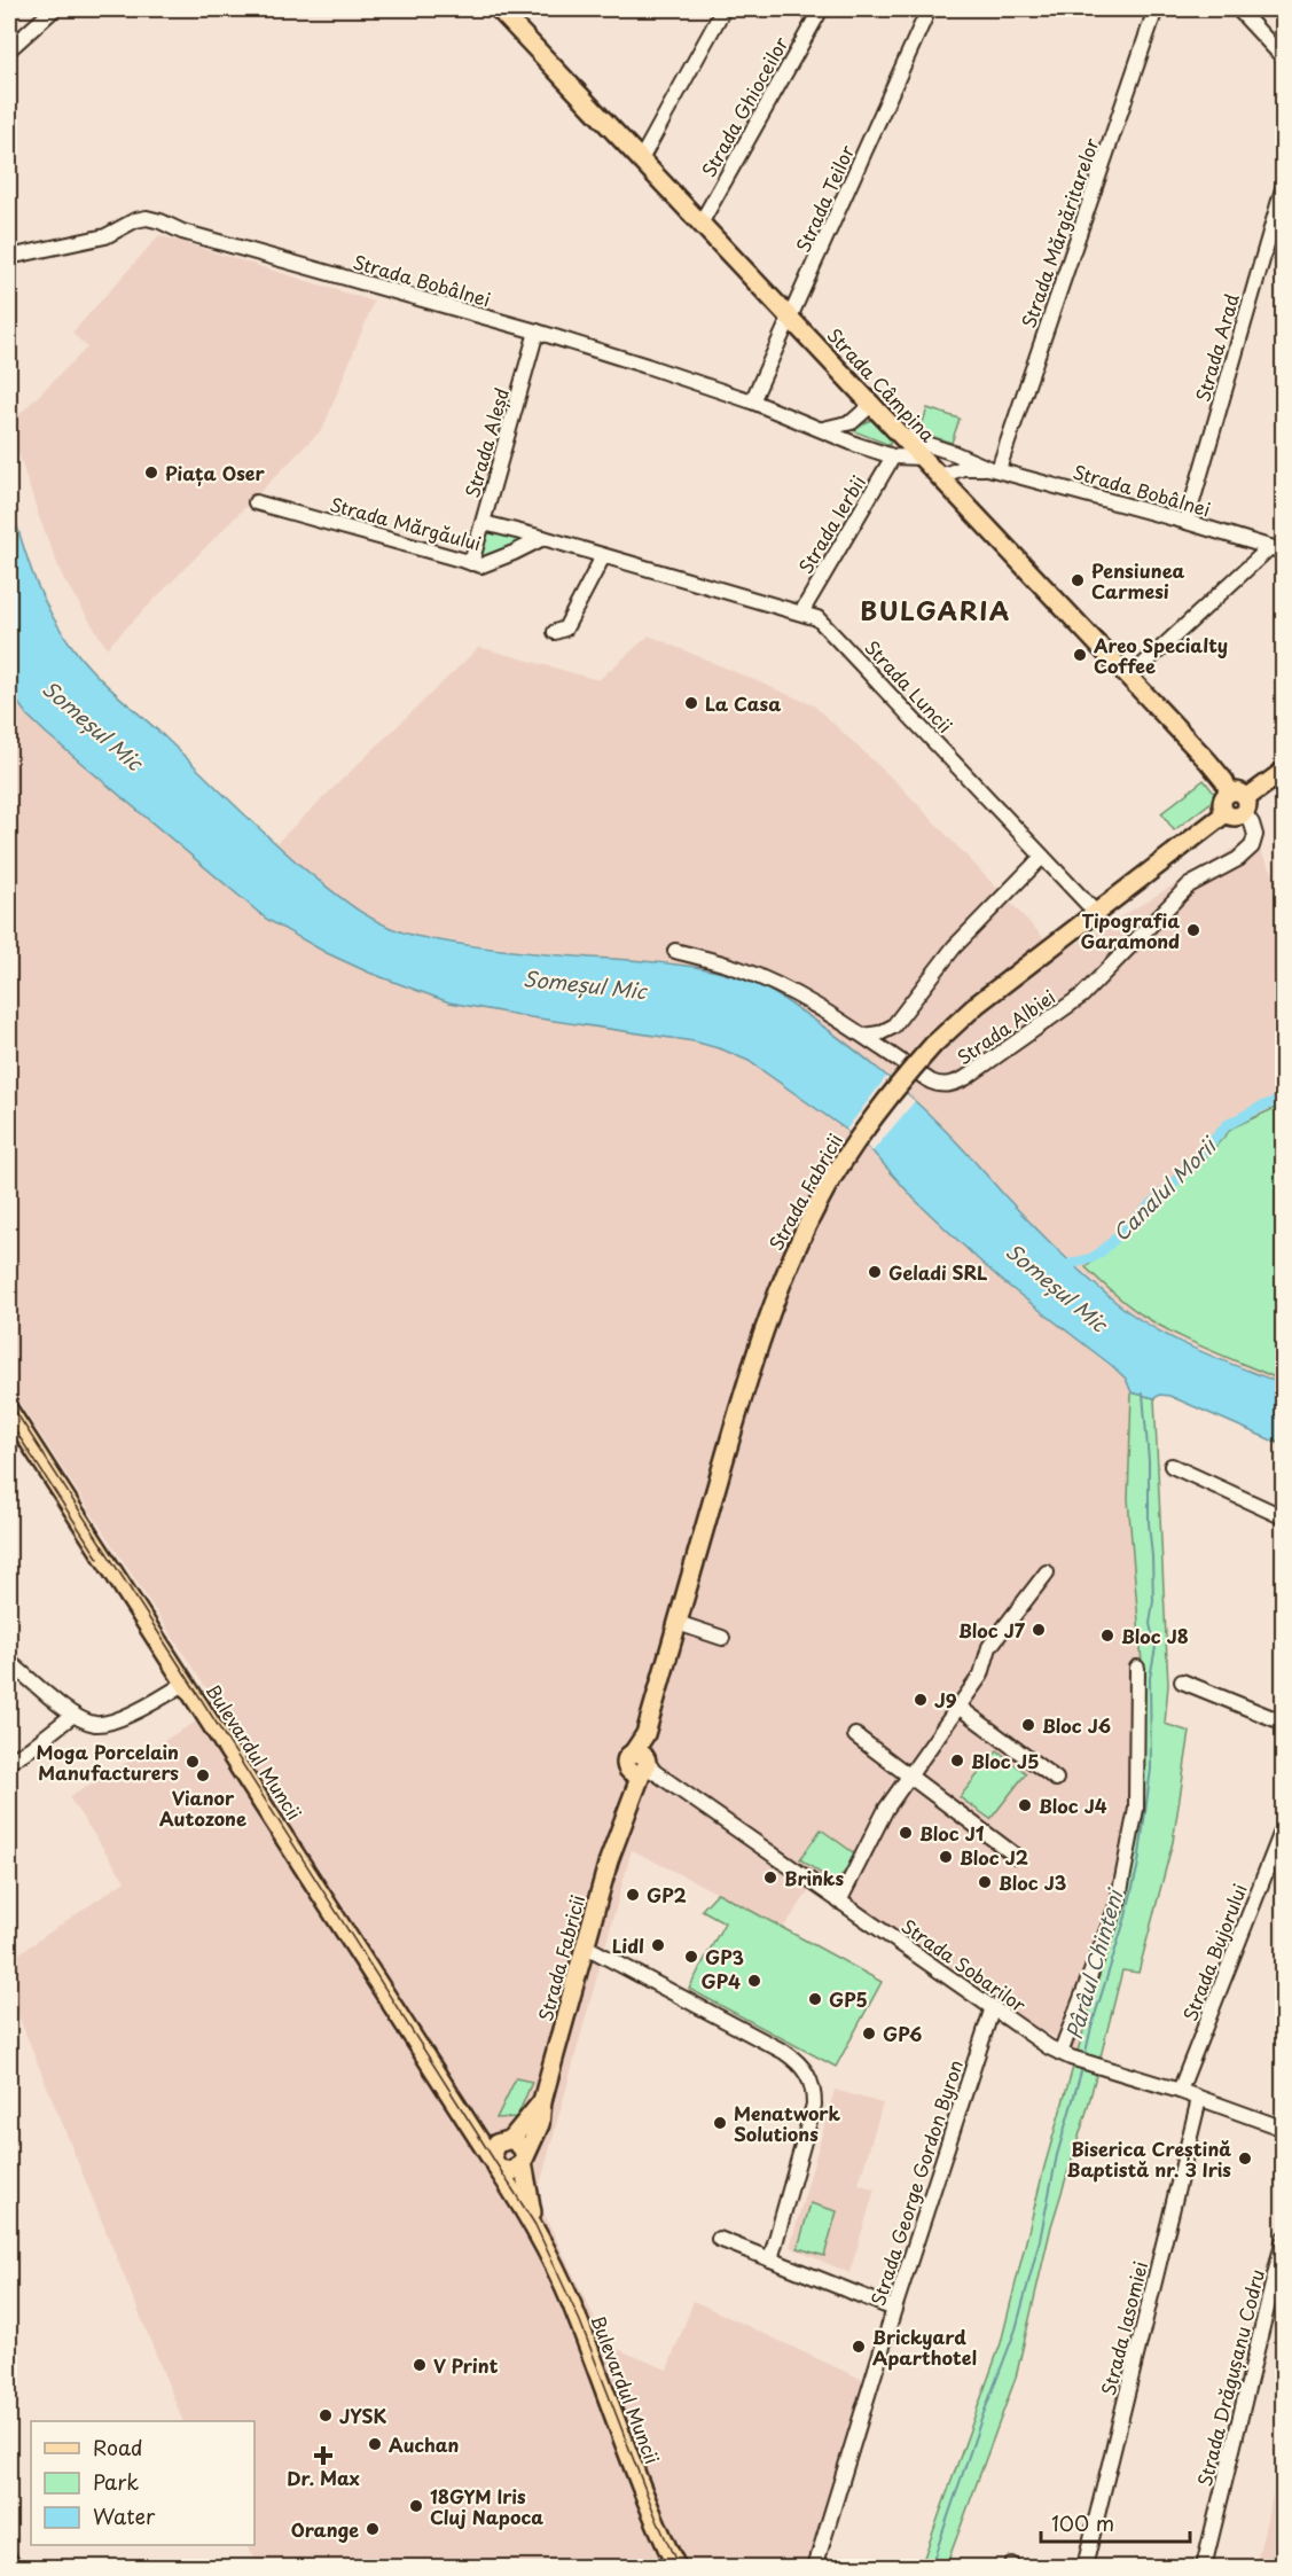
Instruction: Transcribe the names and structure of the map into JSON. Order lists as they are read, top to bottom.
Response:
{
  "streets": {
    "main road": ["Strada Câmpina", "Strada Fabricii", "Bulevardul Muncii"],
    "street": [
      "Strada Ghioceilor",
      "Strada Teilor",
      "Strada Mărgăritarelor",
      "Strada Bobâlnei",
      "Strada Arad",
      "Strada Aleșd",
      "Strada Mărgăului",
      "Strada Ierbii",
      "Strada Luncii",
      "Strada Albiei",
      "Strada Bujorului",
      "Strada Sobarilor",
      "Strada George Gordon Byron",
      "Strada Iasomiei",
      "Strada Drăgușanu Codru"
    ]
  },
  "crossings": [
    ["Strada Ghioceilor", "Strada Câmpina"],
    ["Strada Teilor", "Strada Bobâlnei"],
    ["Strada Teilor", "Strada Câmpina"],
    ["Strada Mărgăritarelor", "Strada Bobâlnei"],
    ["Strada Bobâlnei", "Strada Arad"],
    ["Strada Bobâlnei", "Strada Câmpina"],
    ["Strada Bobâlnei", "Strada Aleșd"],
    ["Strada Bobâlnei", "Strada Ierbii"],
    ["Strada Câmpina", "Strada Albiei"],
    ["Strada Câmpina", "Strada Fabricii"],
    ["Strada Aleșd", "Strada Mărgăului"],
    ["Strada Aleșd", "Strada Luncii"],
    ["Strada Mărgăului", "Strada Luncii"],
    ["Strada Ierbii", "Strada Luncii"],
    ["Strada Luncii", "Strada Fabricii"],
    ["Strada Albiei", "Strada Fabricii"],
    ["Strada Fabricii", "Bulevardul Muncii"],
    ["Strada Fabricii", "Strada Sobarilor"],
    ["Strada Bujorului", "Strada Sobarilor"],
    ["Strada Sobarilor", "Strada George Gordon Byron"],
    ["Strada Sobarilor", "Strada Iasomiei"]
  ],
  "districts": ["BULGARIA"],
  "water": ["Someșul Mic", "Canalul Morii", "Pârâul Chinteni"],
  "places": {
    "other": [
      "Piața Oser",
      "Pensiunea Carmesi",
      "Areo Specialty Coffee",
      "La Casa",
      "Tipografia Garamond",
      "Geladi SRL",
      "Bloc J7",
      "Bloc J8",
      "J9",
      "Bloc J6",
      "Bloc J5",
      "Moga Porcelain Manufacturers",
      "Vianor Autozone",
      "Bloc J4",
      "Bloc J1",
      "Bloc J2",
      "Brinks",
      "Bloc J3",
      "GP2",
      "Lidl",
      "GP3",
      "GP4",
      "GP5",
      "GP6",
      "Menatwork Solutions",
      "Biserica Creștină Baptistă nr. 3 Iris",
      "Brickyard Aparthotel",
      "V Print",
      "JYSK",
      "Auchan",
      "18GYM Iris Cluj Napoca",
      "Orange"
    ],
    "health": ["Dr. Max"]
  },
  "legend": ["Road", "Park", "Water"],
  "scale_bar": "100 m"
}
